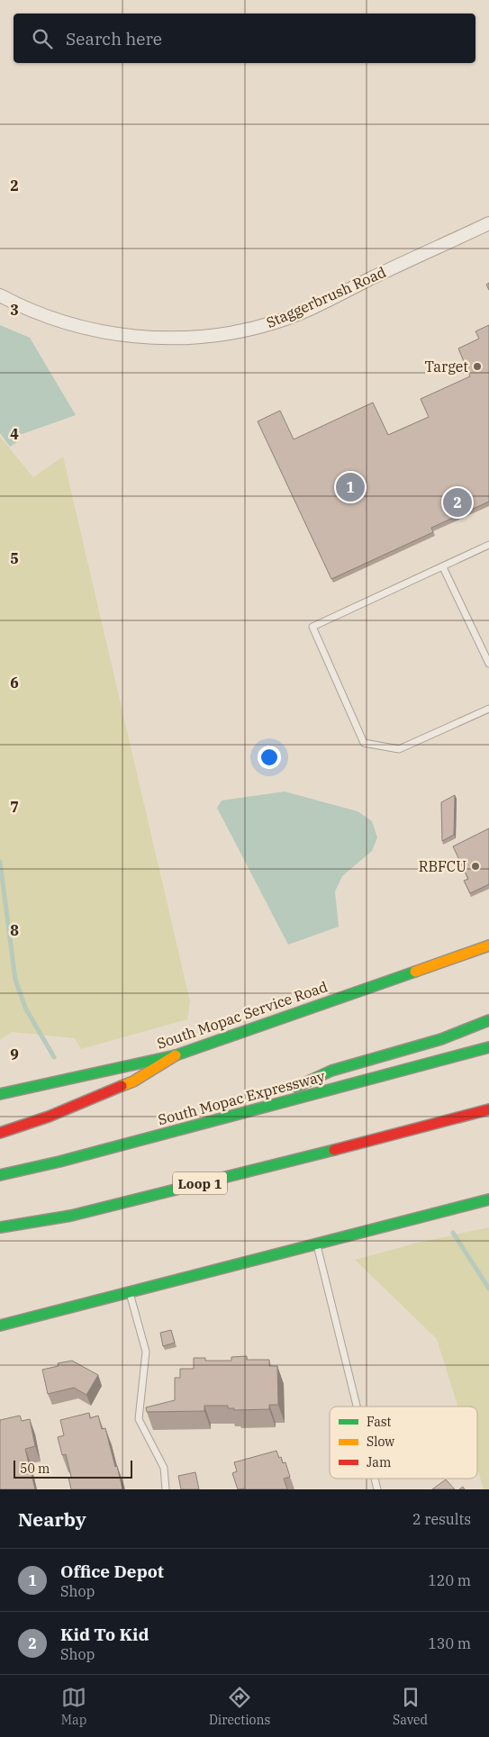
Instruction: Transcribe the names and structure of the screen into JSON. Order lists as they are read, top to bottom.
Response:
{
  "streets": {
    "main road": ["South Mopac Service Road", "South Mopac Expressway", "Loop 1"],
    "street": ["Staggerbrush Road"]
  },
  "places": ["Target", "RBFCU"],
  "legend": ["Fast", "Slow", "Jam"],
  "scale_bar": "50 m",
  "page": {
    "search": "Search here",
    "pins": ["1", "2"],
    "scale": "50 m",
    "heading": ["Nearby", "2 results"],
    "list": [
      {
        "mark": "1",
        "name": "Office Depot",
        "note": "Shop",
        "value": "120 m"
      },
      {
        "mark": "2",
        "name": "Kid To Kid",
        "note": "Shop",
        "value": "130 m"
      }
    ],
    "nav": ["Map", "Directions", "Saved"]
  },
  "grid": {
    "rows": [
      "2",
      "3",
      "4",
      "5",
      "6",
      "7",
      "8",
      "9"
    ]
  }
}
